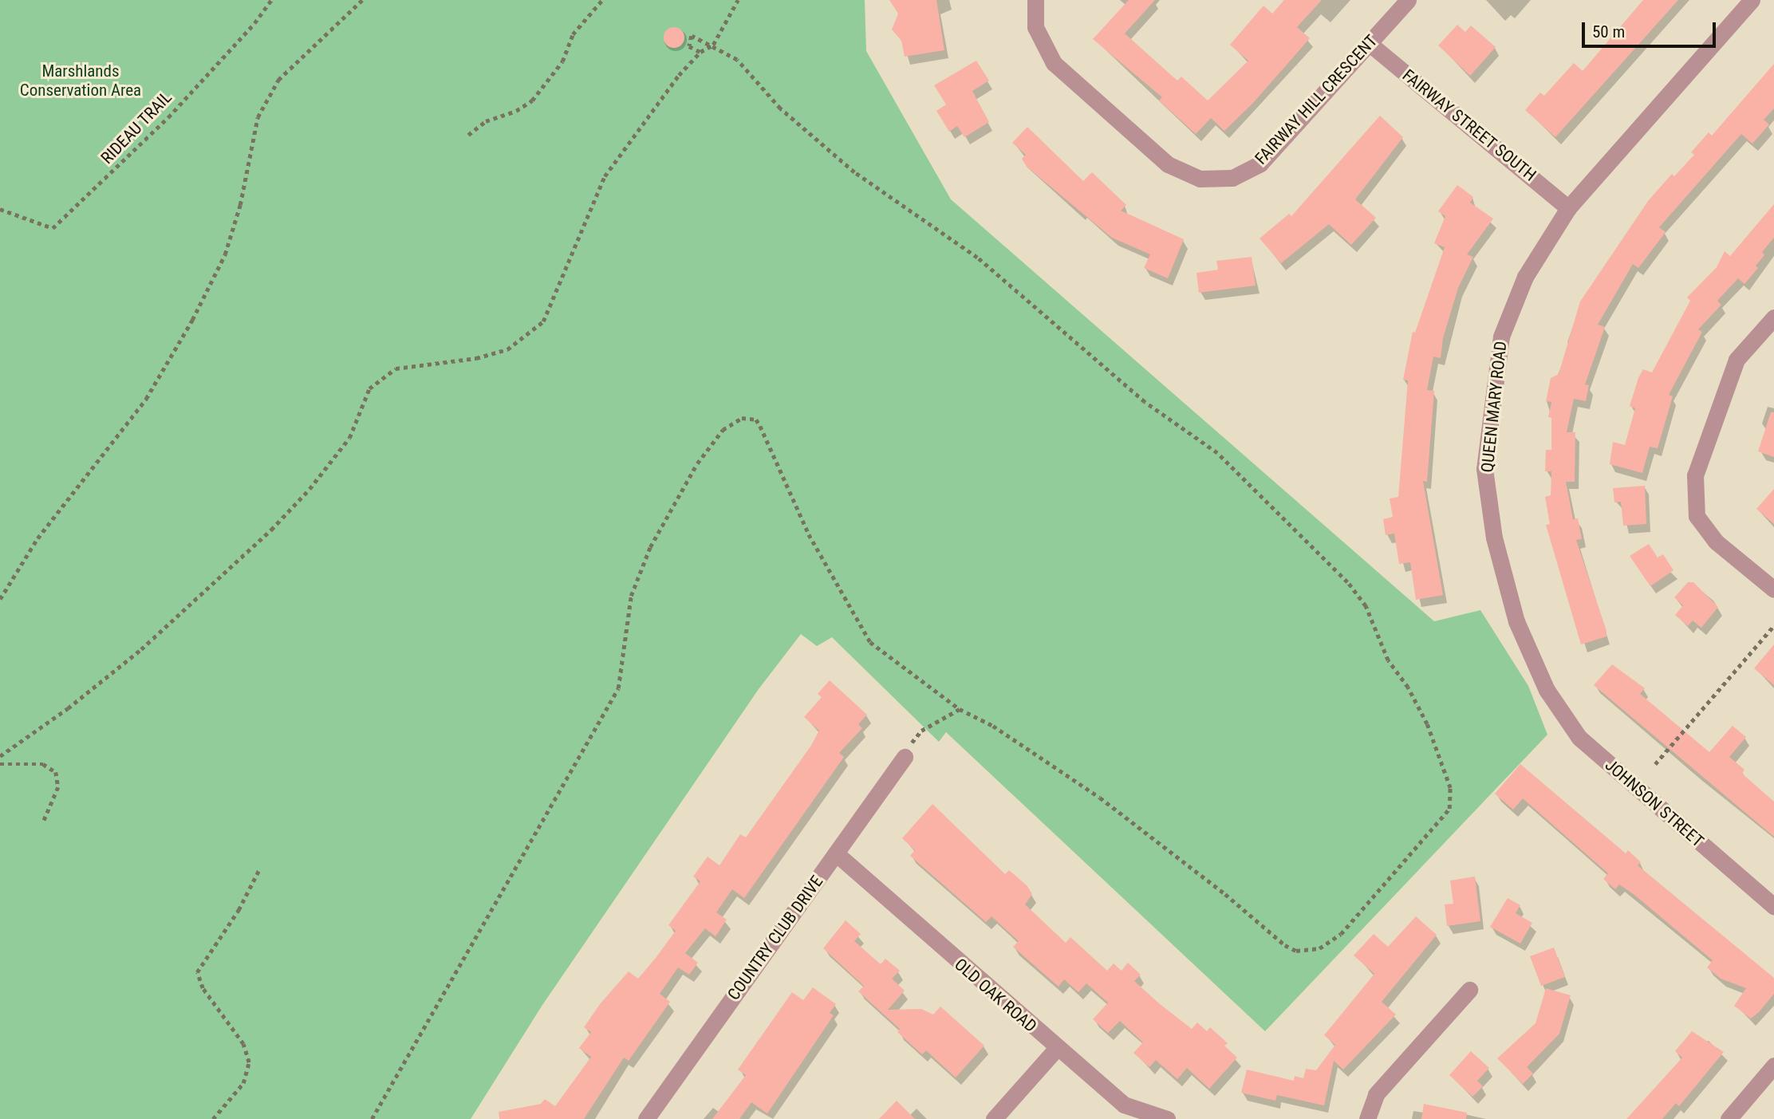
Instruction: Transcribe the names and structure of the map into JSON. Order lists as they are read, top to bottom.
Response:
{
  "streets": {
    "street": [
      "FAIRWAY HILL CRESCENT",
      "FAIRWAY STREET SOUTH",
      "QUEEN MARY ROAD",
      "JOHNSON STREET",
      "COUNTRY CLUB DRIVE",
      "OLD OAK ROAD"
    ],
    "path": ["RIDEAU TRAIL"]
  },
  "crossings": [
    ["FAIRWAY HILL CRESCENT", "FAIRWAY STREET SOUTH"],
    ["FAIRWAY STREET SOUTH", "QUEEN MARY ROAD"],
    ["QUEEN MARY ROAD", "JOHNSON STREET"],
    ["COUNTRY CLUB DRIVE", "OLD OAK ROAD"]
  ],
  "parks": ["Marshlands Conservation Area"],
  "scale_bar": "50 m"
}
